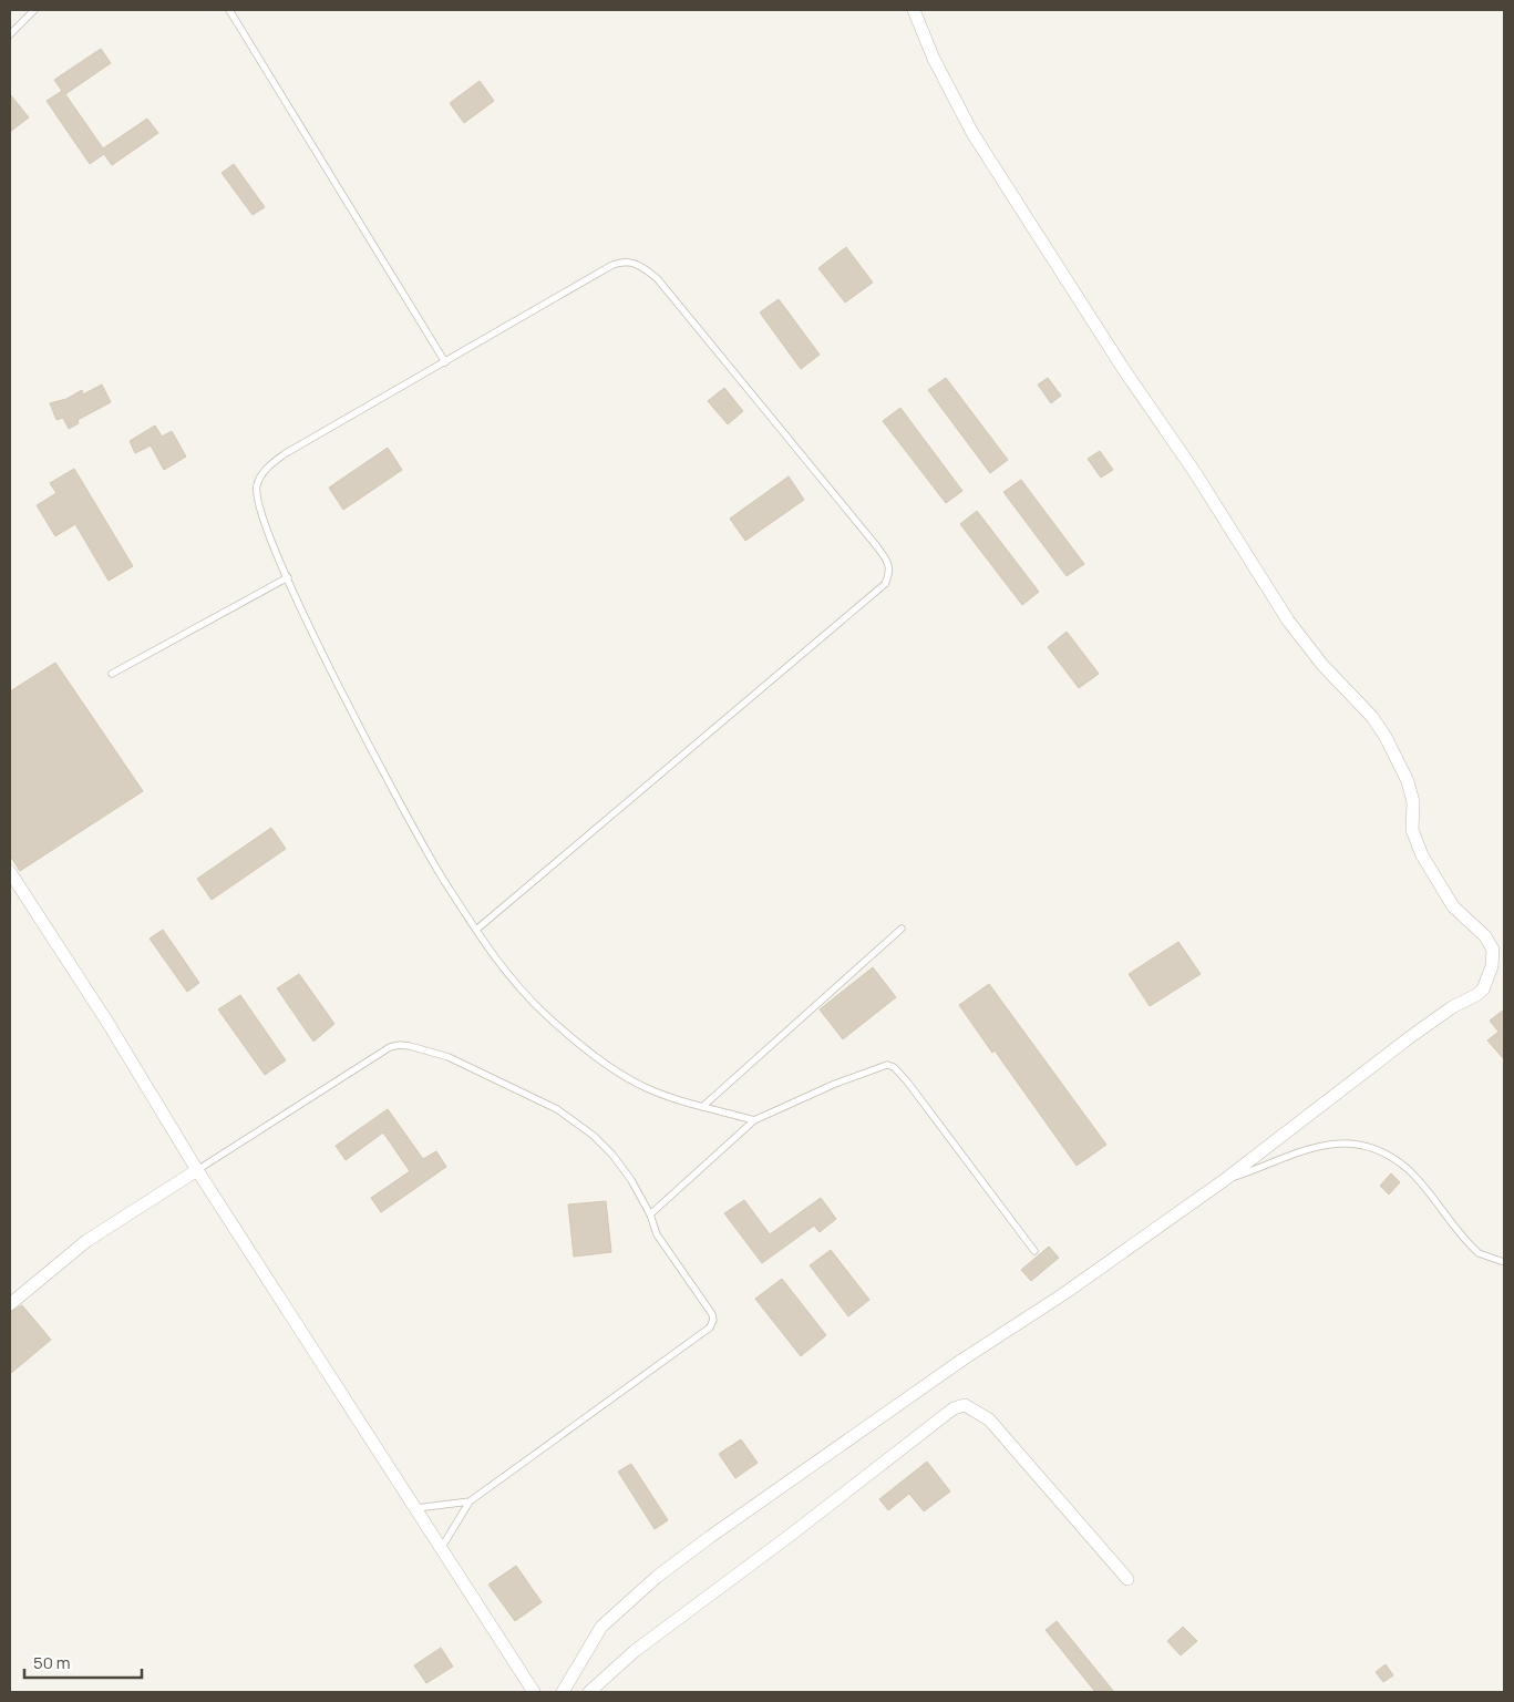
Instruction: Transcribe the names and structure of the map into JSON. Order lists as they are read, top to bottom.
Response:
{
  "scale_bar": "50 m"
}
